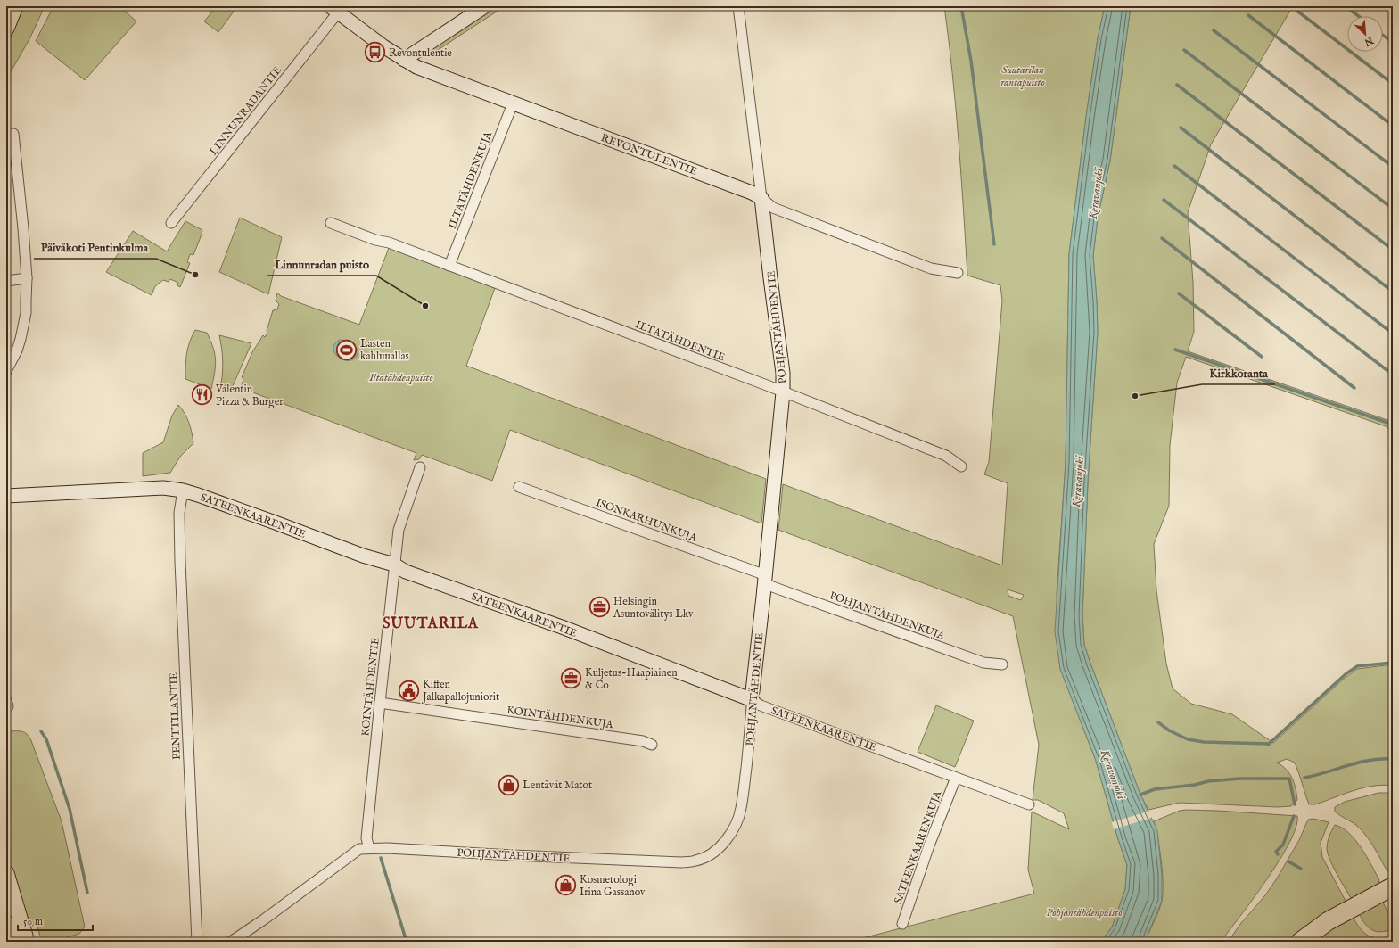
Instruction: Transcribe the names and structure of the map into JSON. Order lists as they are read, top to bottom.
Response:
{
  "streets": {
    "street": [
      "LINNUNRADANTIE",
      "REVONTULENTIE",
      "ILTATÄHDENKUJA",
      "POHJANTÄHDENTIE",
      "ILTATÄHDENTIE",
      "SATEENKAARENTIE",
      "ISONKARHUNKUJA",
      "POHJANTÄHDENKUJA",
      "KOINTÄHDENTIE",
      "PENTTILÄNTIE",
      "KOINTÄHDENKUJA",
      "SATEENKAARENKUJA"
    ]
  },
  "crossings": [
    ["LINNUNRADANTIE", "REVONTULENTIE"],
    ["REVONTULENTIE", "ILTATÄHDENKUJA"],
    ["REVONTULENTIE", "POHJANTÄHDENTIE"],
    ["ILTATÄHDENKUJA", "ILTATÄHDENTIE"],
    ["POHJANTÄHDENTIE", "ILTATÄHDENTIE"],
    ["POHJANTÄHDENTIE", "SATEENKAARENTIE"],
    ["POHJANTÄHDENTIE", "ISONKARHUNKUJA"],
    ["POHJANTÄHDENTIE", "POHJANTÄHDENKUJA"],
    ["POHJANTÄHDENTIE", "KOINTÄHDENTIE"],
    ["SATEENKAARENTIE", "KOINTÄHDENTIE"],
    ["SATEENKAARENTIE", "PENTTILÄNTIE"],
    ["SATEENKAARENTIE", "SATEENKAARENKUJA"],
    ["ISONKARHUNKUJA", "POHJANTÄHDENKUJA"],
    ["KOINTÄHDENTIE", "KOINTÄHDENKUJA"]
  ],
  "districts": ["SUUTARILA"],
  "water": ["Keravanjoki"],
  "parks": ["Suutarilan rantapuisto", "Iltatähdenpuisto", "Pohjantähdenpuisto"],
  "places": {
    "bus stop": ["Revontulentie"],
    "other": ["Päiväkoti Pentinkulma", "Linnunradan puisto", "Kirkkoranta"],
    "sports": ["Lasten kahluuallas"],
    "restaurant": ["Valentin Pizza & Burger"],
    "office": ["Helsingin Asuntovälitys Lkv", "Kuljetus-Haapiainen & Co"],
    "public building": ["Kiffen Jalkapallojuniorit"],
    "shop": ["Lentävät Matot", "Kosmetologi Irina Gassanov"]
  },
  "scale_bar": "50 m",
  "north": "bottom right"
}
